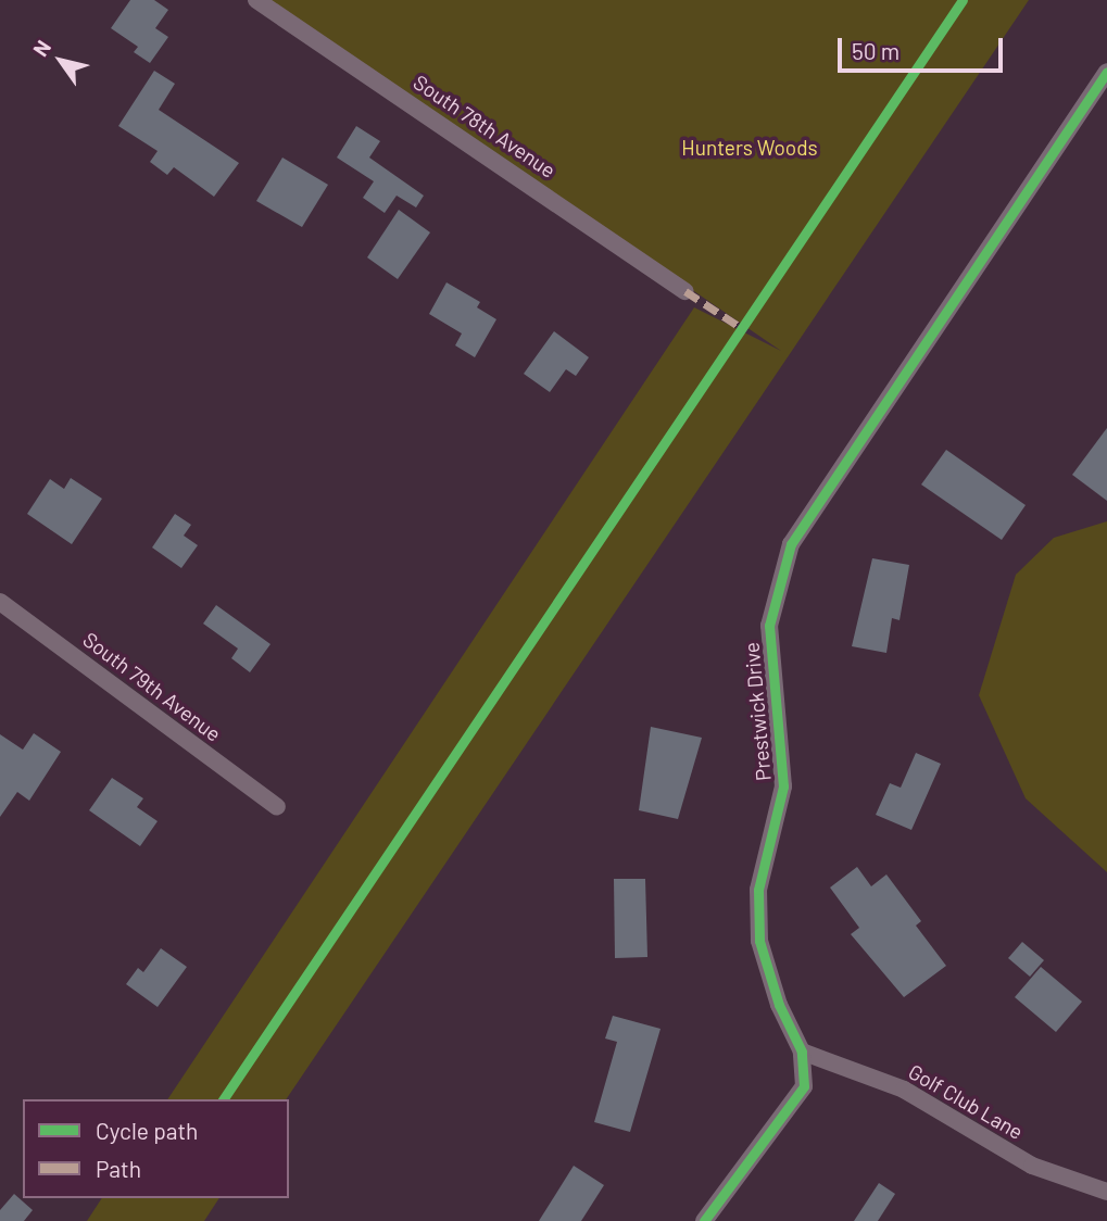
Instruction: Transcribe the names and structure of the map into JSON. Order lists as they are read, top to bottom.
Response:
{
  "streets": {
    "street": [
      "South 78th Avenue",
      "South 79th Avenue",
      "Prestwick Drive",
      "Golf Club Lane"
    ]
  },
  "crossings": [
    ["Prestwick Drive", "Golf Club Lane"]
  ],
  "parks": ["Hunters Woods"],
  "legend": ["Cycle path", "Path"],
  "scale_bar": "50 m",
  "north": "top left"
}
